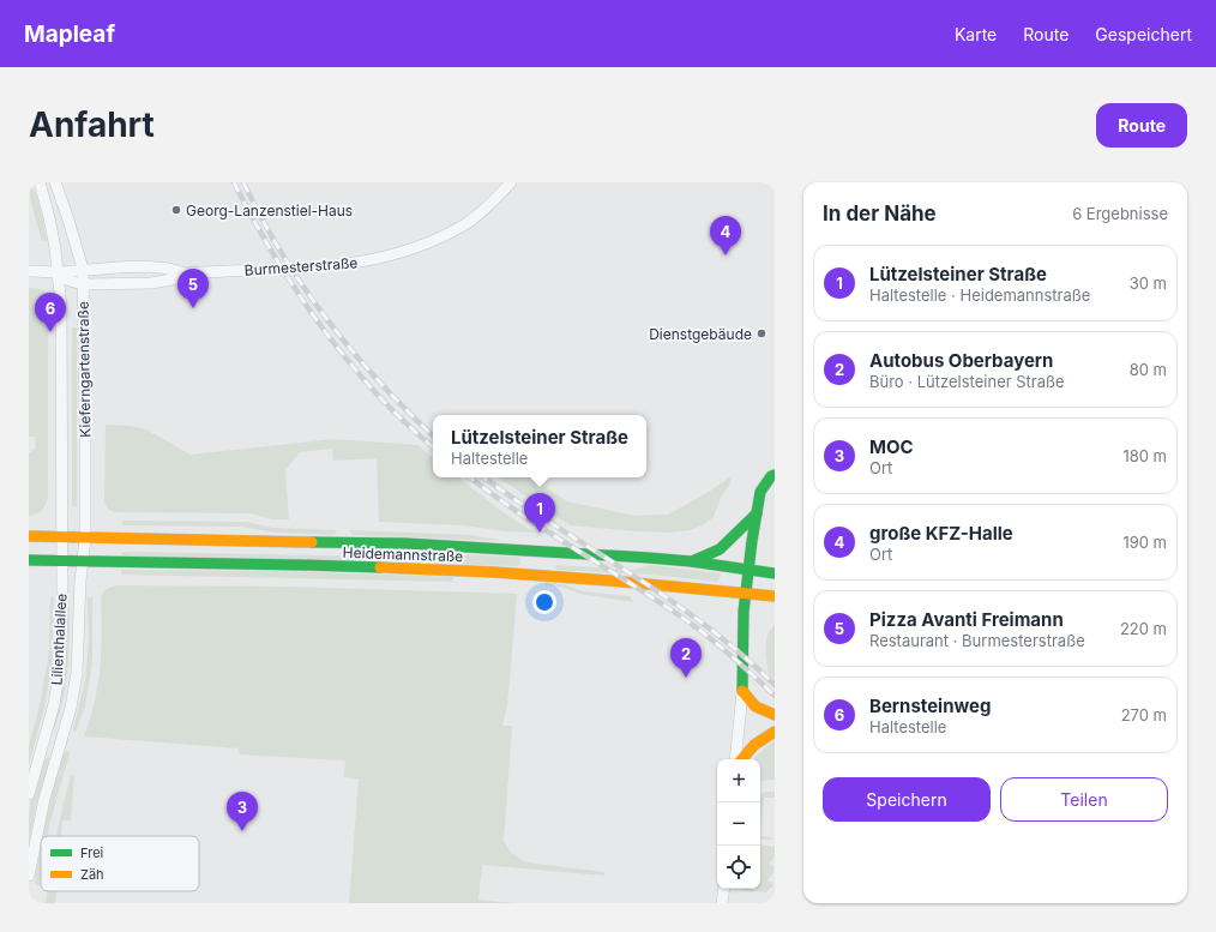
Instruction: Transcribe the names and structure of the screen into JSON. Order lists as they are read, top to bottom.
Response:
{
  "streets": {
    "main road": ["Heidemannstraße"],
    "street": ["Burmesterstraße", "Kieferngartenstraße", "Lilienthalallee"]
  },
  "crossings": [
    ["Burmesterstraße", "Kieferngartenstraße"],
    ["Kieferngartenstraße", "Heidemannstraße"],
    ["Kieferngartenstraße", "Lilienthalallee"],
    ["Heidemannstraße", "Lilienthalallee"]
  ],
  "places": ["Georg-Lanzenstiel-Haus", "Dienstgebäude"],
  "legend": ["Frei", "Zäh"],
  "page": {
    "header": "Mapleaf",
    "nav": ["Karte", "Route", "Gespeichert"],
    "buttons": [
      "Route",
      ["Speichern", "Teilen"]
    ],
    "title": "Anfahrt",
    "heading": ["In der Nähe", "6 Ergebnisse"],
    "pins": [
      "4",
      "5",
      "6",
      "1",
      "2",
      "3"
    ],
    "list": [
      {
        "mark": "1",
        "name": "Lützelsteiner Straße",
        "note": "Haltestelle · Heidemannstraße",
        "value": "30 m"
      },
      {
        "mark": "2",
        "name": "Autobus Oberbayern",
        "note": "Büro · Lützelsteiner Straße",
        "value": "80 m"
      },
      {
        "mark": "3",
        "name": "MOC",
        "note": "Ort",
        "value": "180 m"
      },
      {
        "mark": "4",
        "name": "große KFZ-Halle",
        "note": "Ort",
        "value": "190 m"
      },
      {
        "mark": "5",
        "name": "Pizza Avanti Freimann",
        "note": "Restaurant · Burmesterstraße",
        "value": "220 m"
      },
      {
        "mark": "6",
        "name": "Bernsteinweg",
        "note": "Haltestelle",
        "value": "270 m"
      }
    ],
    "popup": ["Lützelsteiner Straße", "Haltestelle"],
    "map_buttons": ["+", "−"]
  }
}
